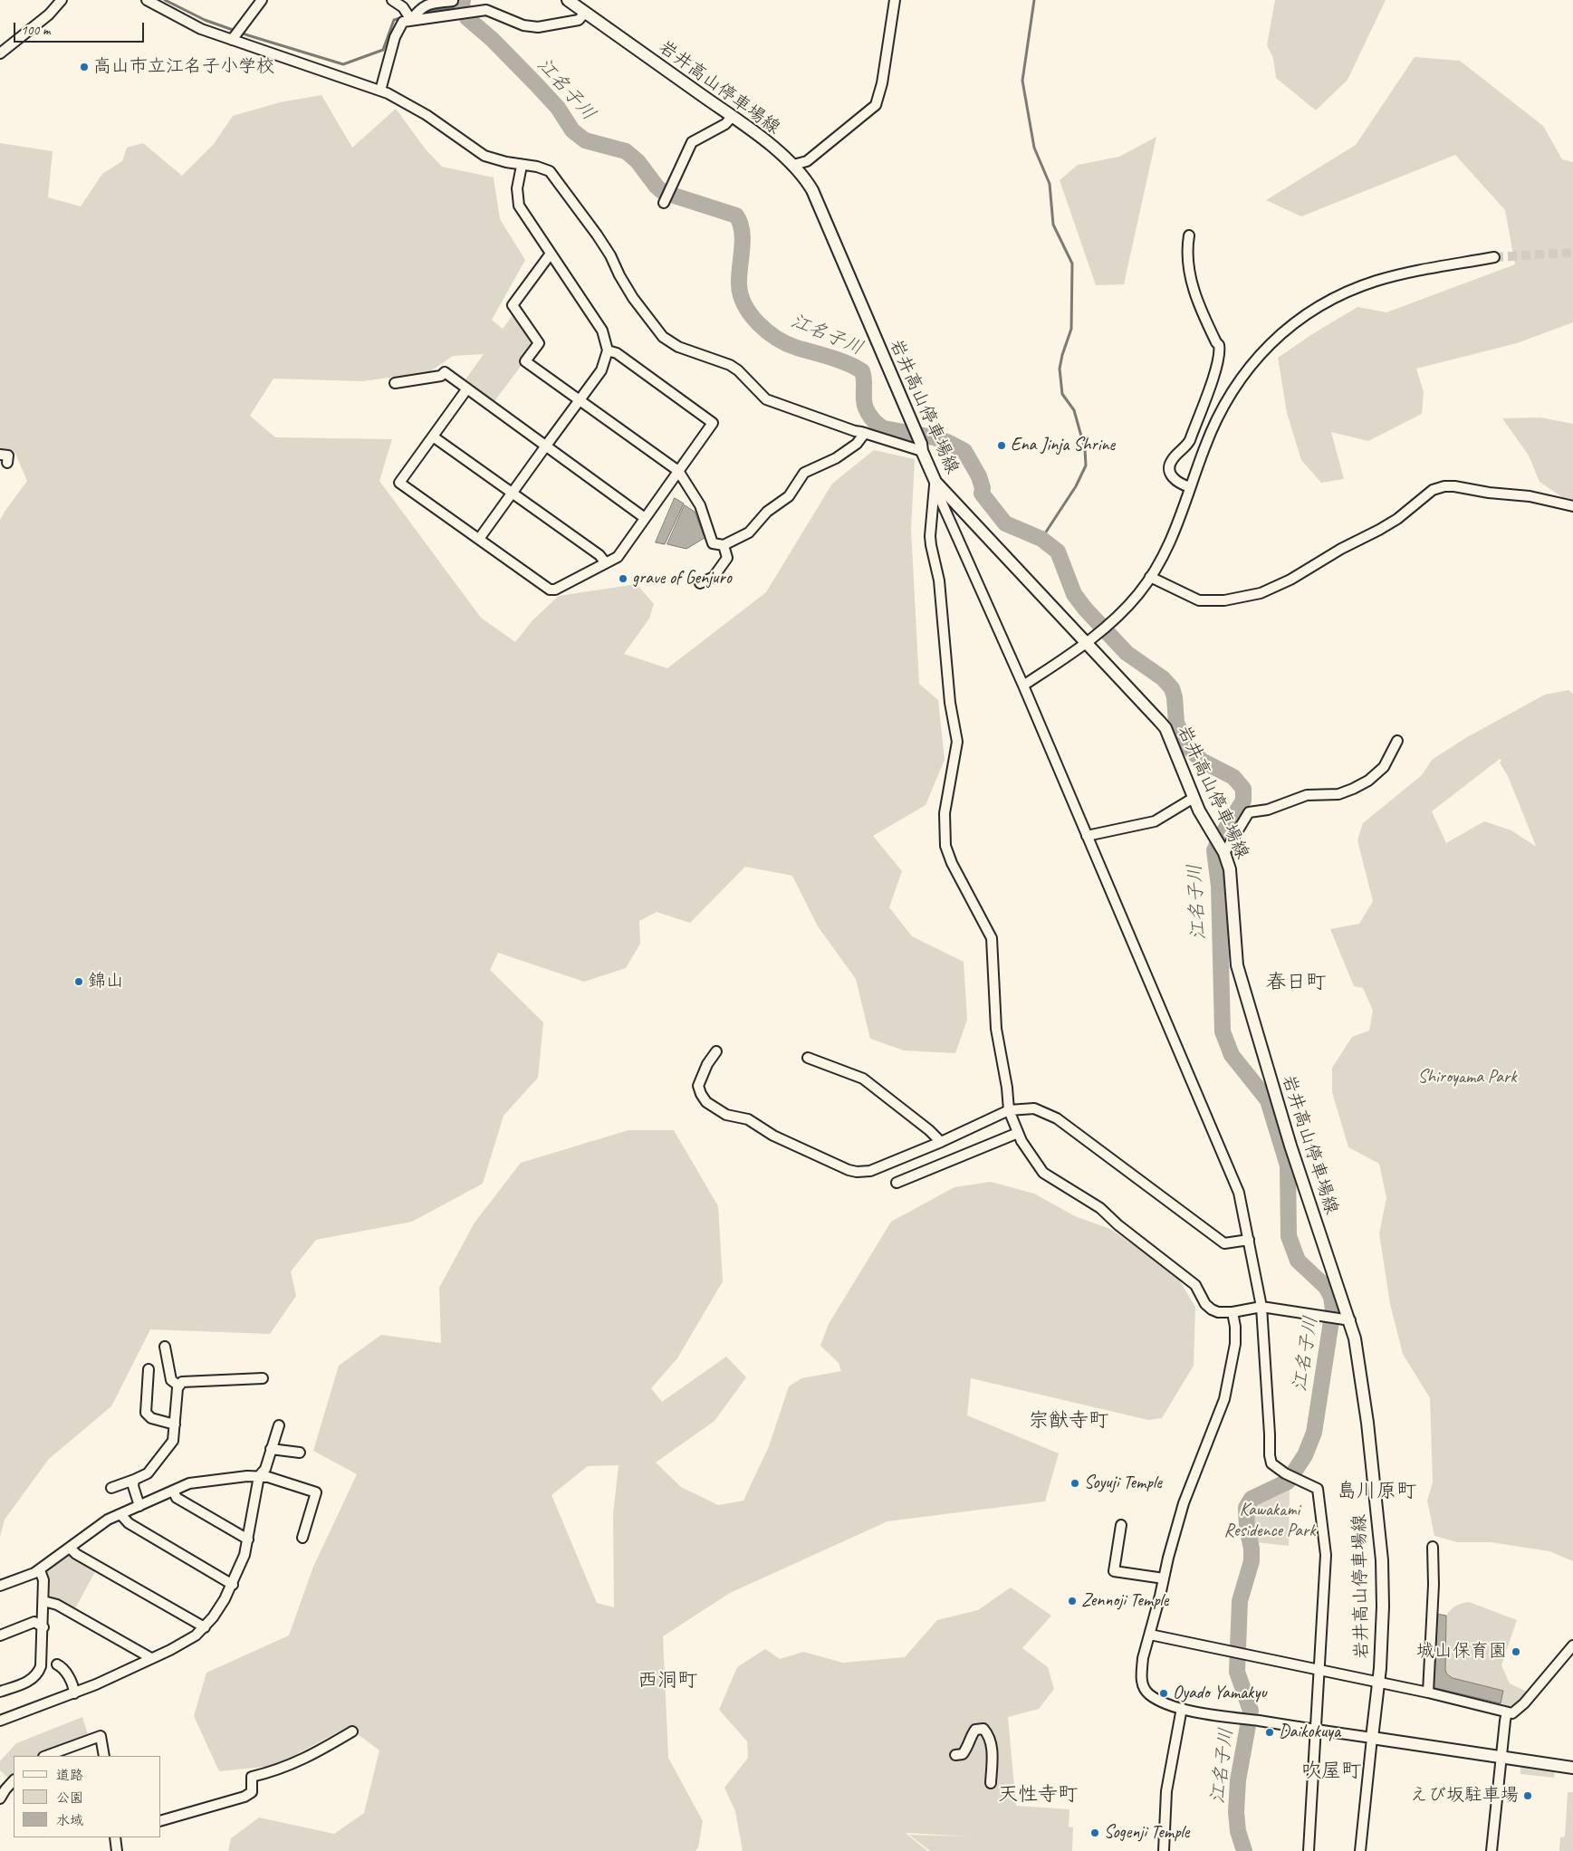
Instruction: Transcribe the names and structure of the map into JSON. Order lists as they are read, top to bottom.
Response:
{
  "streets": {
    "main road": ["岩井高山停車場線"]
  },
  "districts": [
    "春日町",
    "宗猷寺町",
    "島川原町",
    "西洞町",
    "吹屋町",
    "天性寺町"
  ],
  "water": ["江名子川"],
  "parks": ["Shiroyama Park", "Kawakami Residence Park"],
  "places": [
    "高山市立江名子小学校",
    "Ena Jinja Shrine",
    "grave of Genjuro",
    "錦山",
    "Soyuji Temple",
    "Zennoji Temple",
    "城山保育園",
    "Oyado Yamakyu",
    "Daikokuya",
    "えび坂駐車場",
    "Sogenji Temple"
  ],
  "legend": ["道路", "公園", "水域"],
  "scale_bar": "100 m"
}
